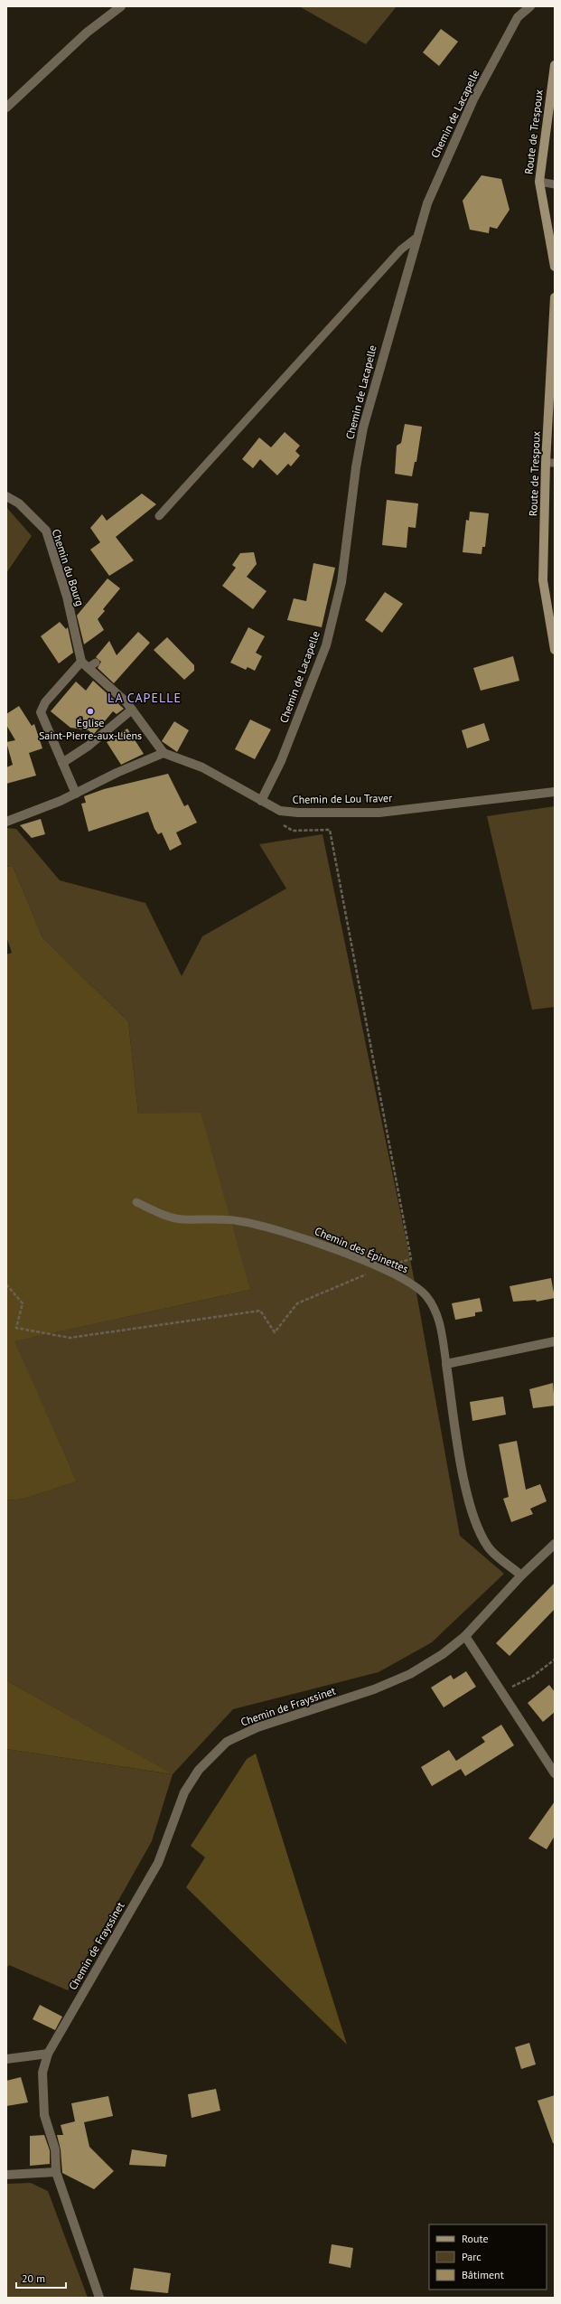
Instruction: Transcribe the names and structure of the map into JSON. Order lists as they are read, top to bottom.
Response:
{
  "streets": {
    "street": [
      "Chemin de Lacapelle",
      "Route de Trespoux",
      "Chemin du Bourg",
      "Chemin de Lou Traver",
      "Chemin des Épinettes",
      "Chemin de Frayssinet"
    ]
  },
  "crossings": [
    ["Chemin de Lacapelle", "Chemin de Lou Traver"],
    ["Chemin des Épinettes", "Chemin de Frayssinet"]
  ],
  "districts": ["LA CAPELLE"],
  "places": ["Église Saint-Pierre-aux-Liens"],
  "legend": ["Route", "Parc", "Bâtiment"],
  "scale_bar": "20 m"
}
